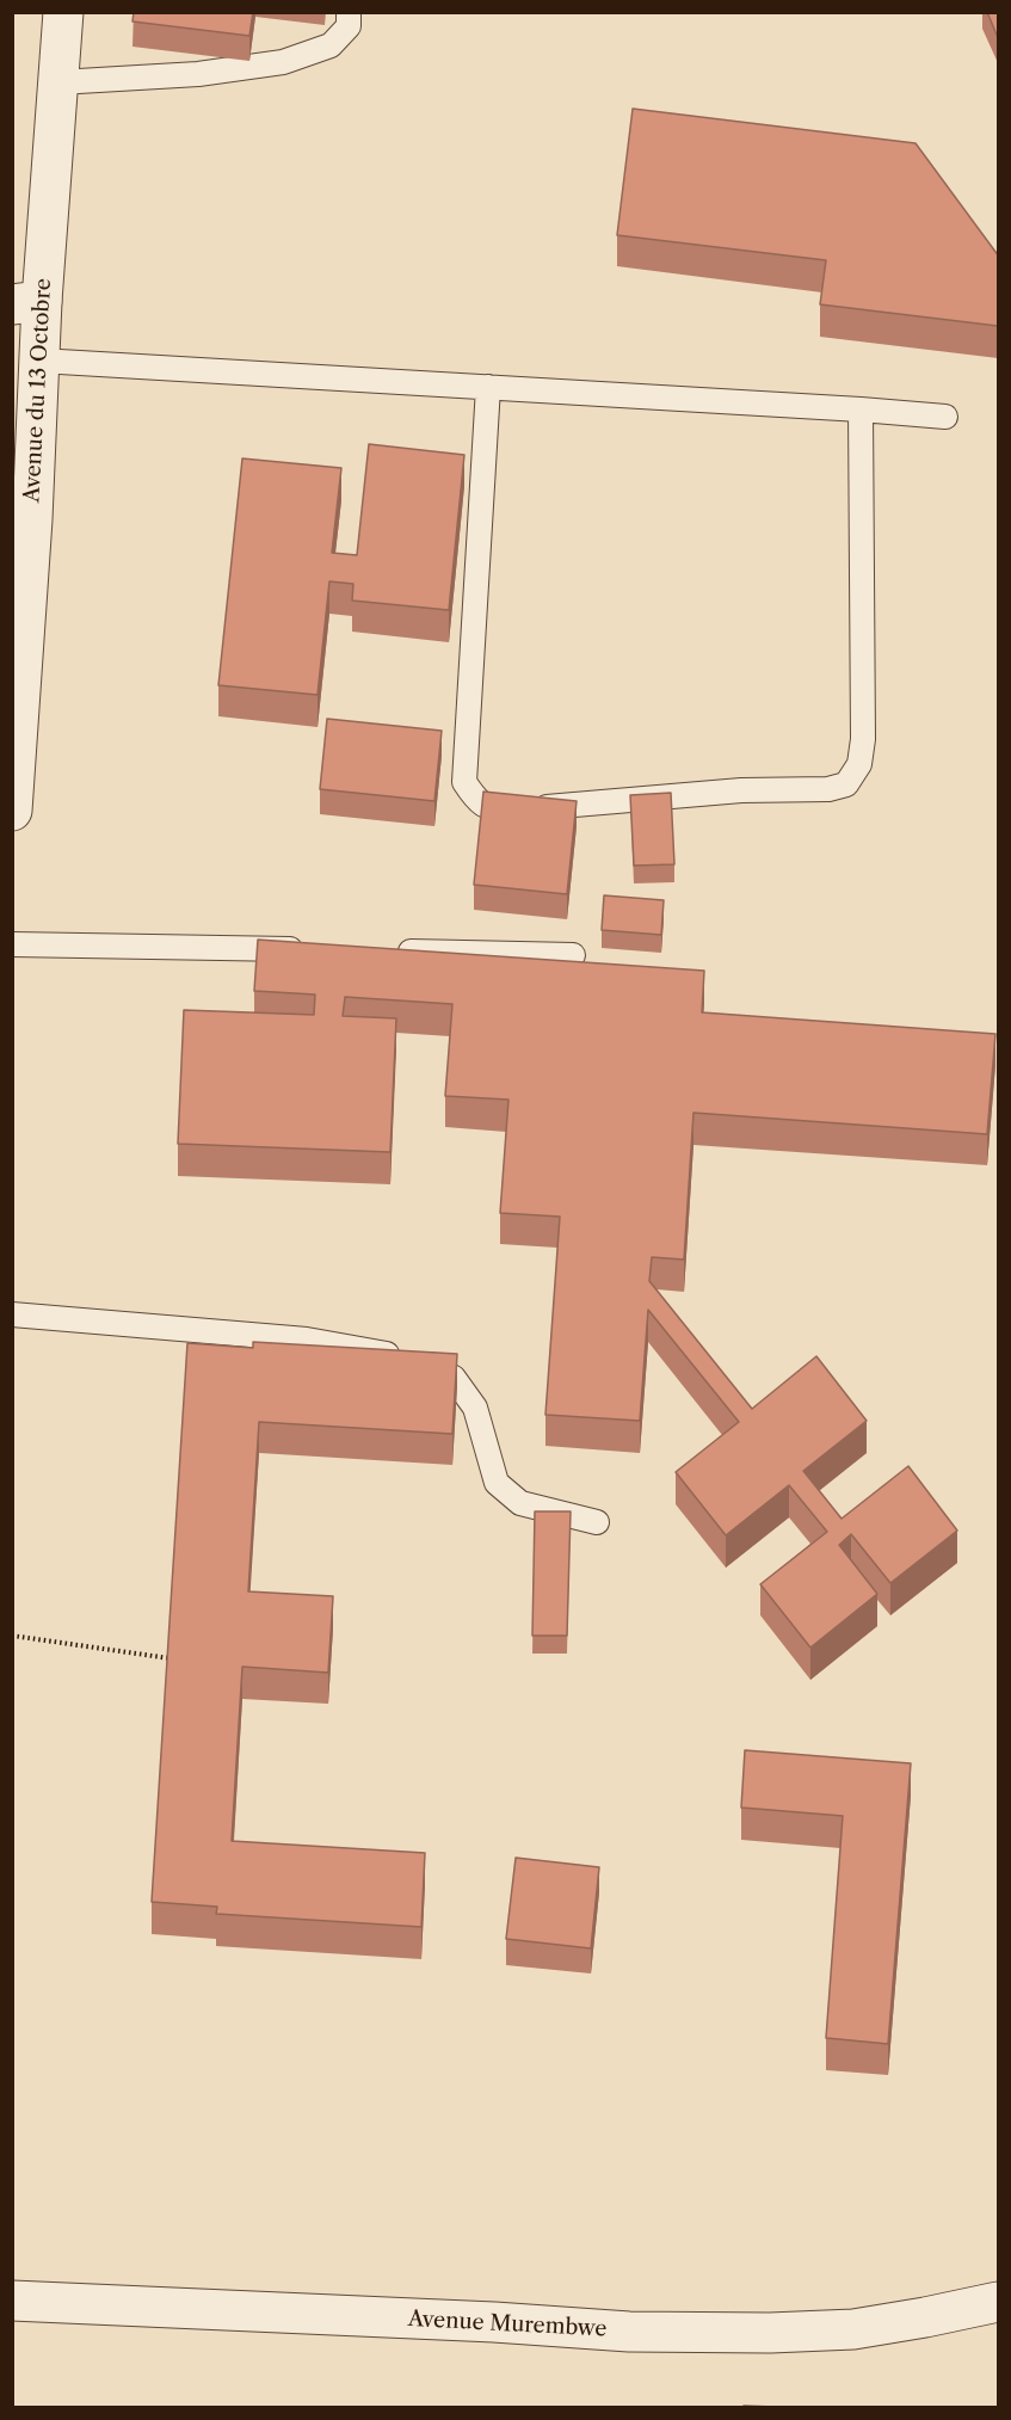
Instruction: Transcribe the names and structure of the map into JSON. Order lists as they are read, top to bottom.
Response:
{
  "streets": {
    "street": ["Avenue du 13 Octobre", "Avenue Murembwe"]
  }
}
